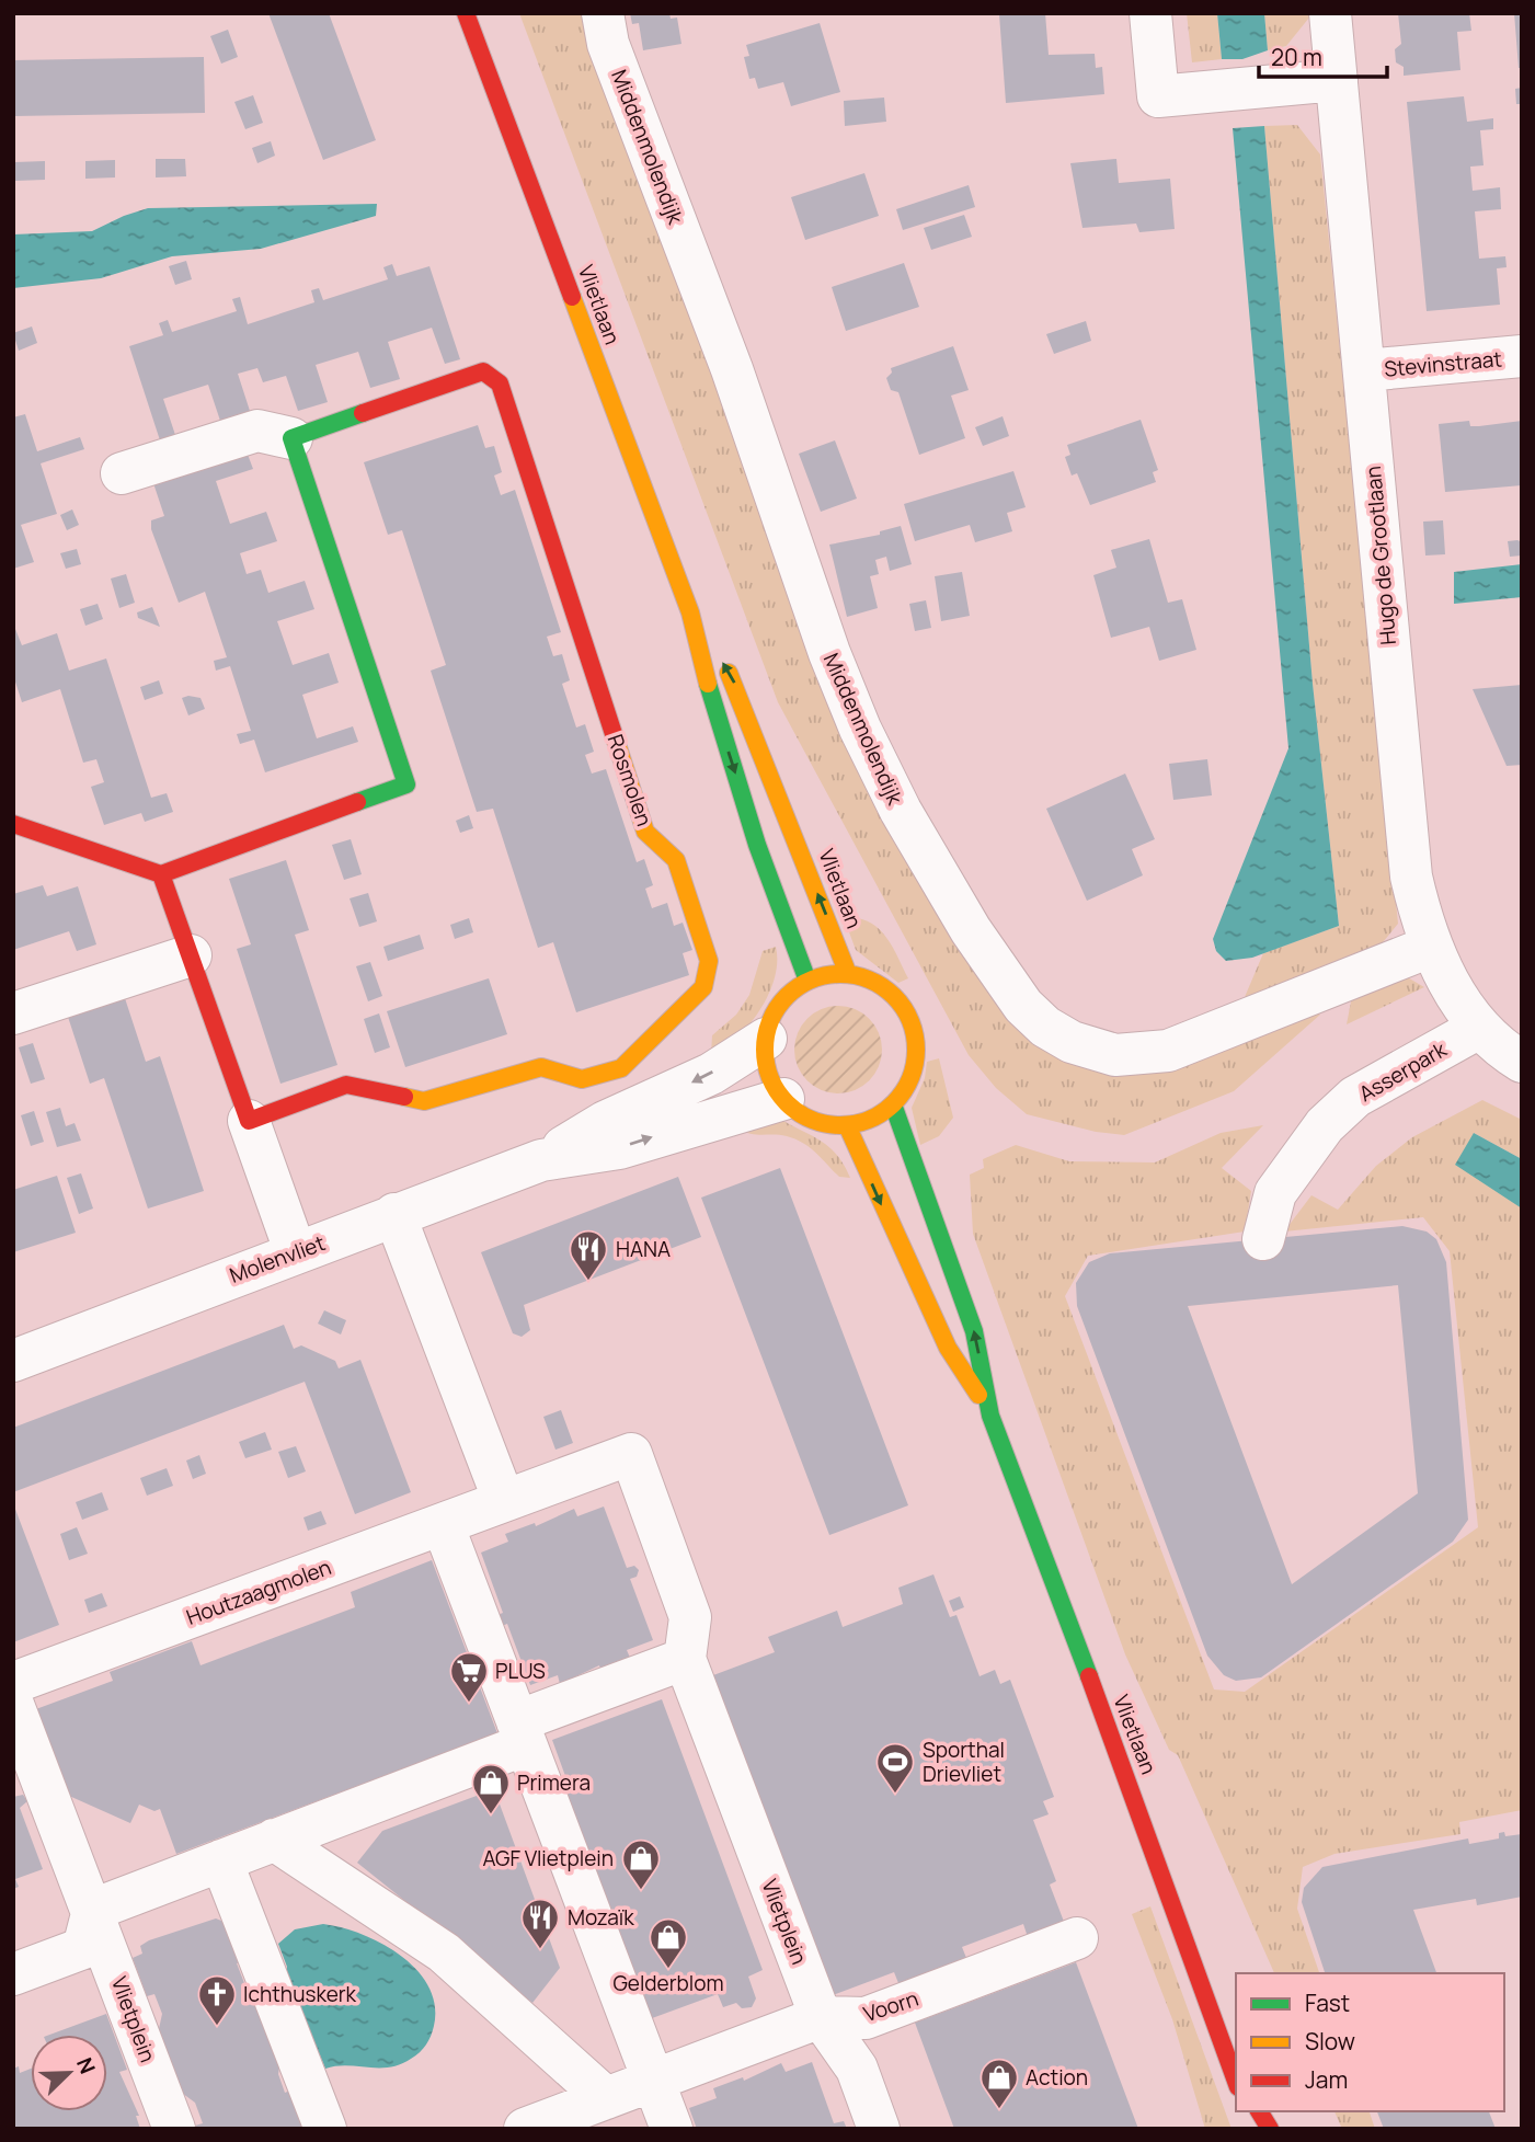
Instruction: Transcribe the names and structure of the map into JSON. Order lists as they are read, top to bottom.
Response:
{
  "streets": {
    "street": [
      "Middenmolendijk",
      "Vlietlaan",
      "Stevinstraat",
      "Hugo de Grootlaan",
      "Rosmolen",
      "Asserpark",
      "Molenvliet",
      "Houtzaagmolen",
      "Vlietplein",
      "Voorn"
    ]
  },
  "crossings": [
    ["Middenmolendijk", "Hugo de Grootlaan"],
    ["Vlietlaan", "Molenvliet"],
    ["Stevinstraat", "Hugo de Grootlaan"],
    ["Hugo de Grootlaan", "Asserpark"],
    ["Houtzaagmolen", "Vlietplein"],
    ["Vlietplein", "Voorn"]
  ],
  "places": {
    "restaurant": ["HANA", "Mozaïk"],
    "supermarket": ["PLUS"],
    "sports": ["Sporthal Drievliet"],
    "shop": [
      "Primera",
      "AGF Vlietplein",
      "Gelderblom",
      "Action"
    ],
    "church": ["Ichthuskerk"]
  },
  "legend": ["Fast", "Slow", "Jam"],
  "scale_bar": "20 m",
  "north": "top right"
}
